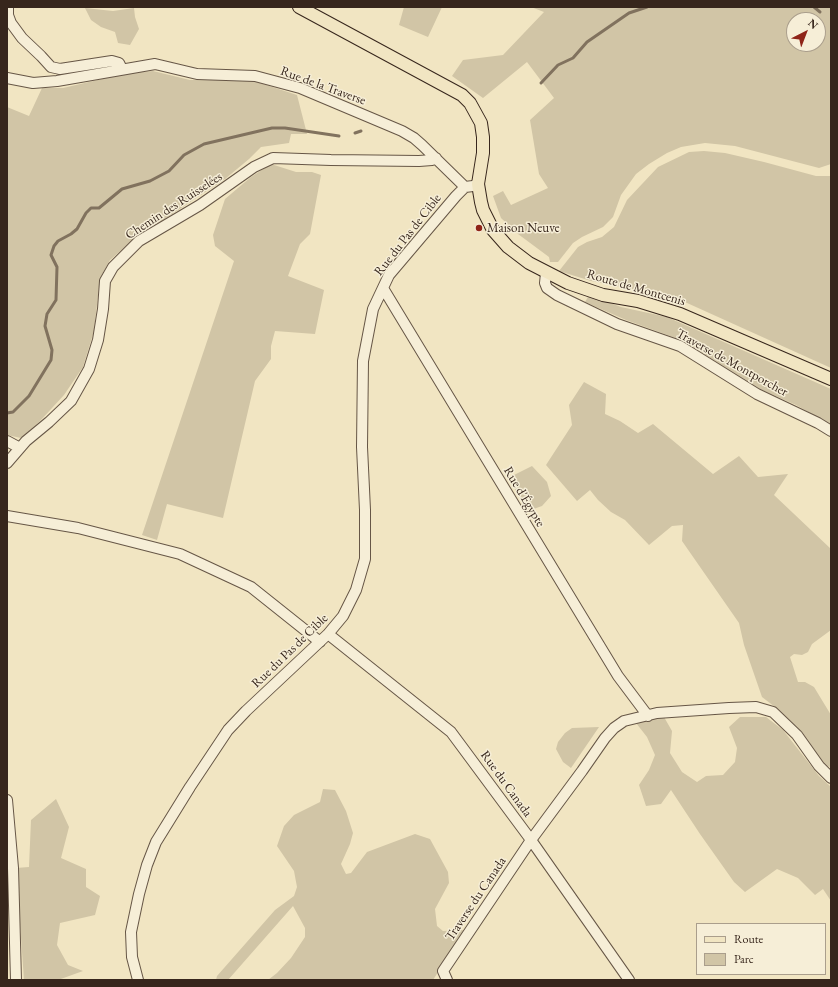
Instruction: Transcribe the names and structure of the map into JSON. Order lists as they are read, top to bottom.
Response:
{
  "streets": {
    "main road": ["Route de Montcenis"],
    "street": [
      "Rue de la Traverse",
      "Chemin des Ruisselées",
      "Rue du Pas de Cible",
      "Traverse de Montporcher",
      "Rue d'Égypte",
      "Rue du Canada",
      "Traverse du Canada"
    ]
  },
  "crossings": [
    ["Rue de la Traverse", "Chemin des Ruisselées"],
    ["Rue de la Traverse", "Rue du Pas de Cible"],
    ["Rue du Pas de Cible", "Rue d'Égypte"],
    ["Rue du Pas de Cible", "Rue du Canada"],
    ["Route de Montcenis", "Traverse de Montporcher"],
    ["Rue d'Égypte", "Traverse du Canada"],
    ["Rue du Canada", "Traverse du Canada"]
  ],
  "places": ["Maison Neuve"],
  "legend": ["Route", "Parc"],
  "north": "top right"
}
